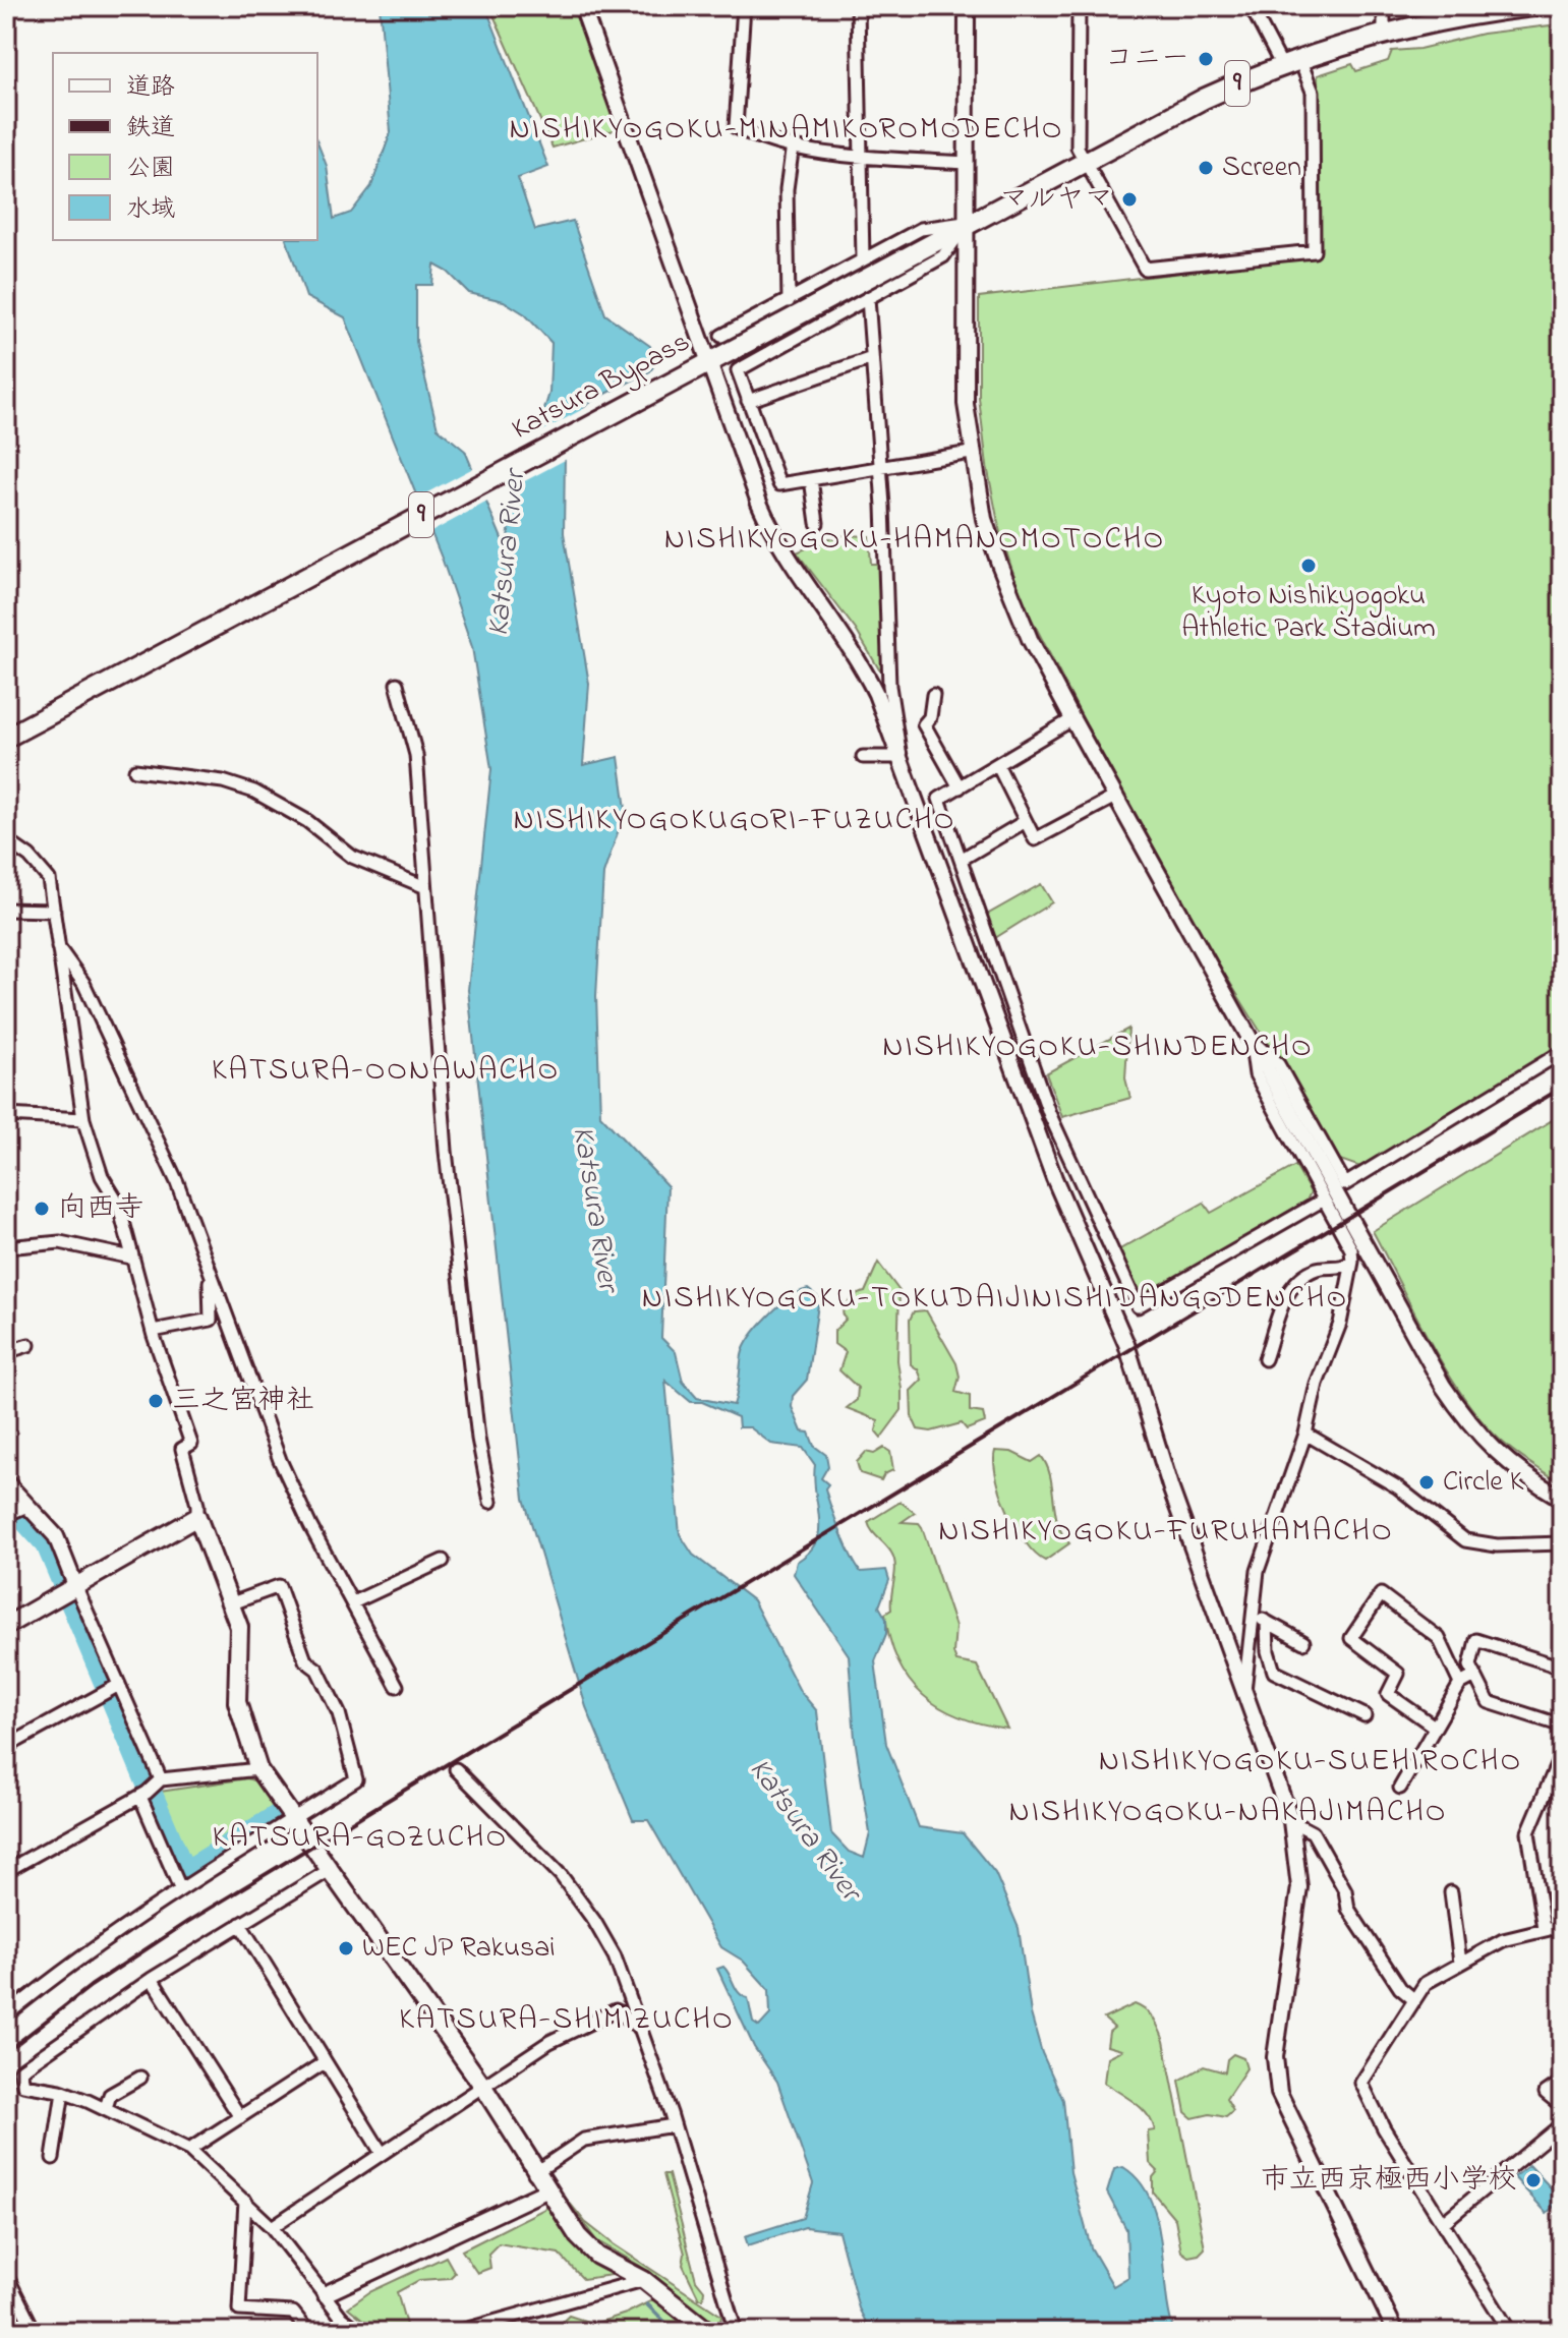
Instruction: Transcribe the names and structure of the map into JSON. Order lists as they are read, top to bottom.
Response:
{
  "streets": {
    "highway": ["9", "Katsura Bypass"]
  },
  "crossings": [
    ["9", "Katsura Bypass"]
  ],
  "districts": [
    "NISHIKYOGOKU-MINAMIKOROMODECHO",
    "NISHIKYOGOKU-HAMANOMOTOCHO",
    "NISHIKYOGOKUGORI-FUZUCHO",
    "NISHIKYOGOKU-SHINDENCHO",
    "KATSURA-OONAWACHO",
    "NISHIKYOGOKU-TOKUDAIJINISHIDANGODENCHO",
    "NISHIKYOGOKU-FURUHAMACHO",
    "NISHIKYOGOKU-SUEHIROCHO",
    "NISHIKYOGOKU-NAKAJIMACHO",
    "KATSURA-GOZUCHO",
    "KATSURA-SHIMIZUCHO"
  ],
  "water": ["Katsura River"],
  "places": [
    "コニー",
    "Screen",
    "マルヤマ",
    "Kyoto Nishikyogoku Athletic Park Stadium",
    "向西寺",
    "三之宮神社",
    "Circle K",
    "WEC JP Rakusai",
    "市立西京極西小学校"
  ],
  "legend": [
    "道路",
    "鉄道",
    "公園",
    "水域"
  ]
}
